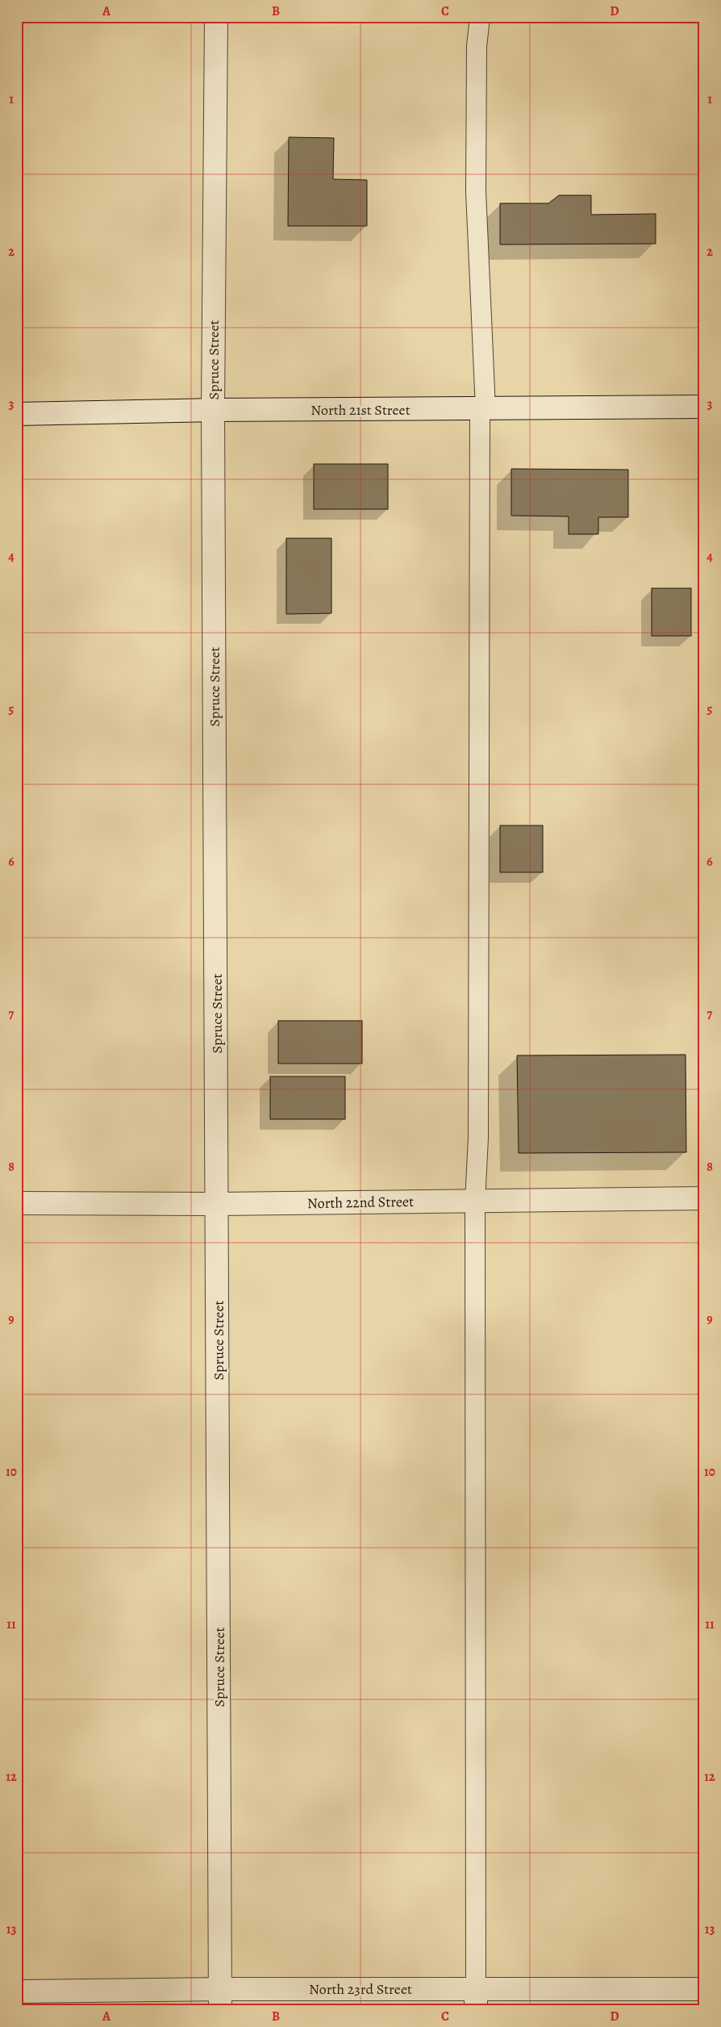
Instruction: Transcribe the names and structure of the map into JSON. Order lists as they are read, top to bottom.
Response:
{
  "streets": {
    "street": [
      "Spruce Street",
      "North 21st Street",
      "North 22nd Street",
      "North 23rd Street"
    ]
  },
  "crossings": [
    ["Spruce Street", "North 21st Street"],
    ["Spruce Street", "North 22nd Street"],
    ["Spruce Street", "North 23rd Street"]
  ],
  "grid": {
    "columns": [
      "A",
      "B",
      "C",
      "D"
    ],
    "rows": [
      "1",
      "2",
      "3",
      "4",
      "5",
      "6",
      "7",
      "8",
      "9",
      "10",
      "11",
      "12",
      "13"
    ]
  }
}
